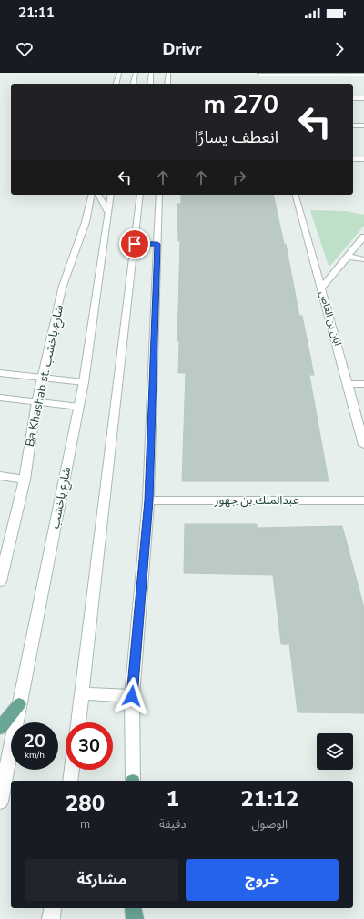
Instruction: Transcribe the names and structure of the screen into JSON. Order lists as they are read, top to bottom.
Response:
{
  "streets": {
    "street": [
      "ابان بن العاص",
      "Ba Khashab st. شارع باخشب",
      "شارع باخشب",
      "عبدالملك بن جهور"
    ]
  },
  "page": {
    "status": "21:11",
    "header": "Drivr",
    "turn": ["270 m", "انعطف يسارًا"],
    "speed": "20 km/h",
    "limit": "30",
    "eta": [
      "21:12",
      "الوصول",
      "1",
      "دقيقة",
      "280",
      "m"
    ],
    "buttons": ["خروج", "مشاركة"]
  }
}
